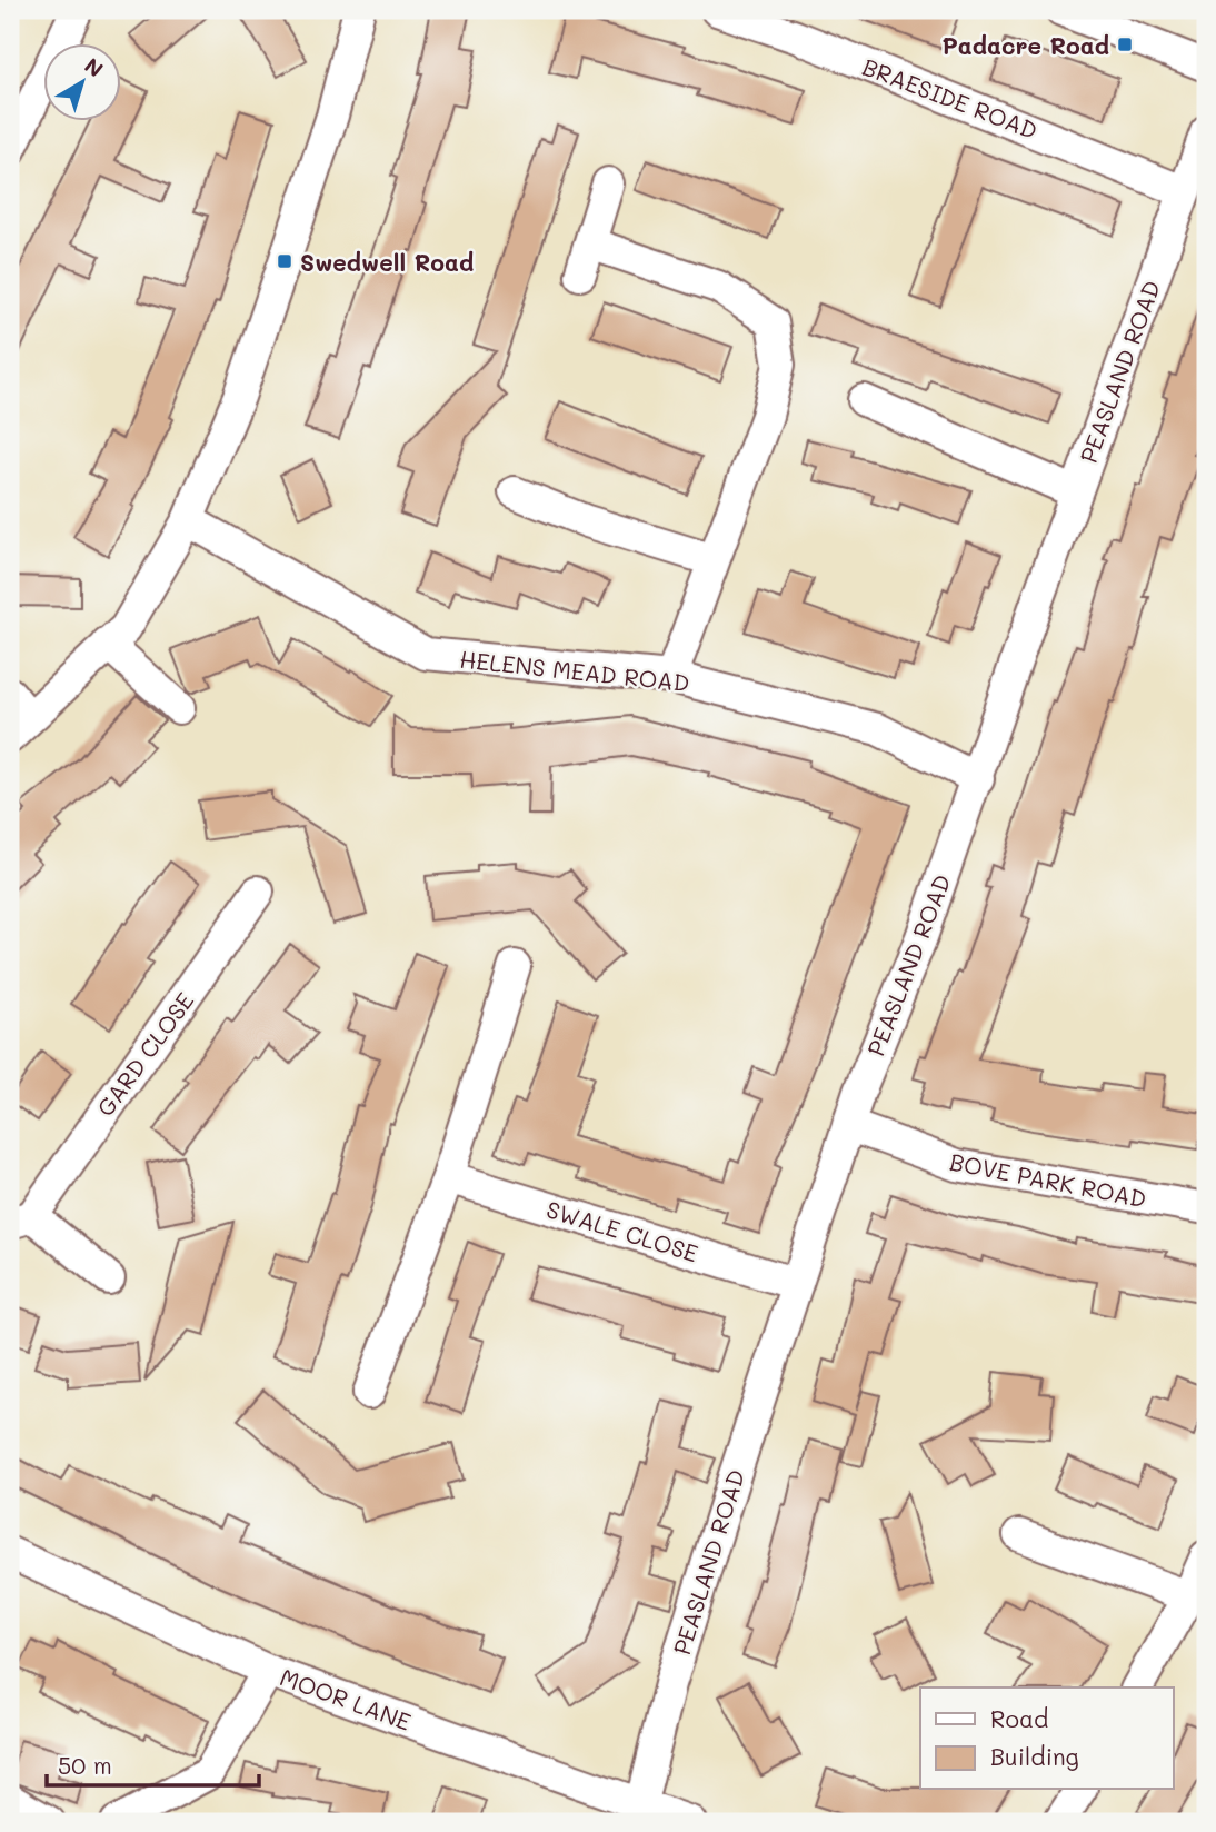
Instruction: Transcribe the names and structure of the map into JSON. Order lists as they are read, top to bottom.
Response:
{
  "streets": {
    "street": [
      "BRAESIDE ROAD",
      "PEASLAND ROAD",
      "HELENS MEAD ROAD",
      "GARD CLOSE",
      "BOVE PARK ROAD",
      "SWALE CLOSE",
      "MOOR LANE"
    ]
  },
  "crossings": [
    ["BRAESIDE ROAD", "PEASLAND ROAD"],
    ["PEASLAND ROAD", "HELENS MEAD ROAD"],
    ["PEASLAND ROAD", "BOVE PARK ROAD"],
    ["PEASLAND ROAD", "SWALE CLOSE"],
    ["PEASLAND ROAD", "MOOR LANE"]
  ],
  "places": {
    "transit": ["Padacre Road", "Swedwell Road"]
  },
  "legend": ["Road", "Building"],
  "scale_bar": "50 m",
  "north": "top right"
}
